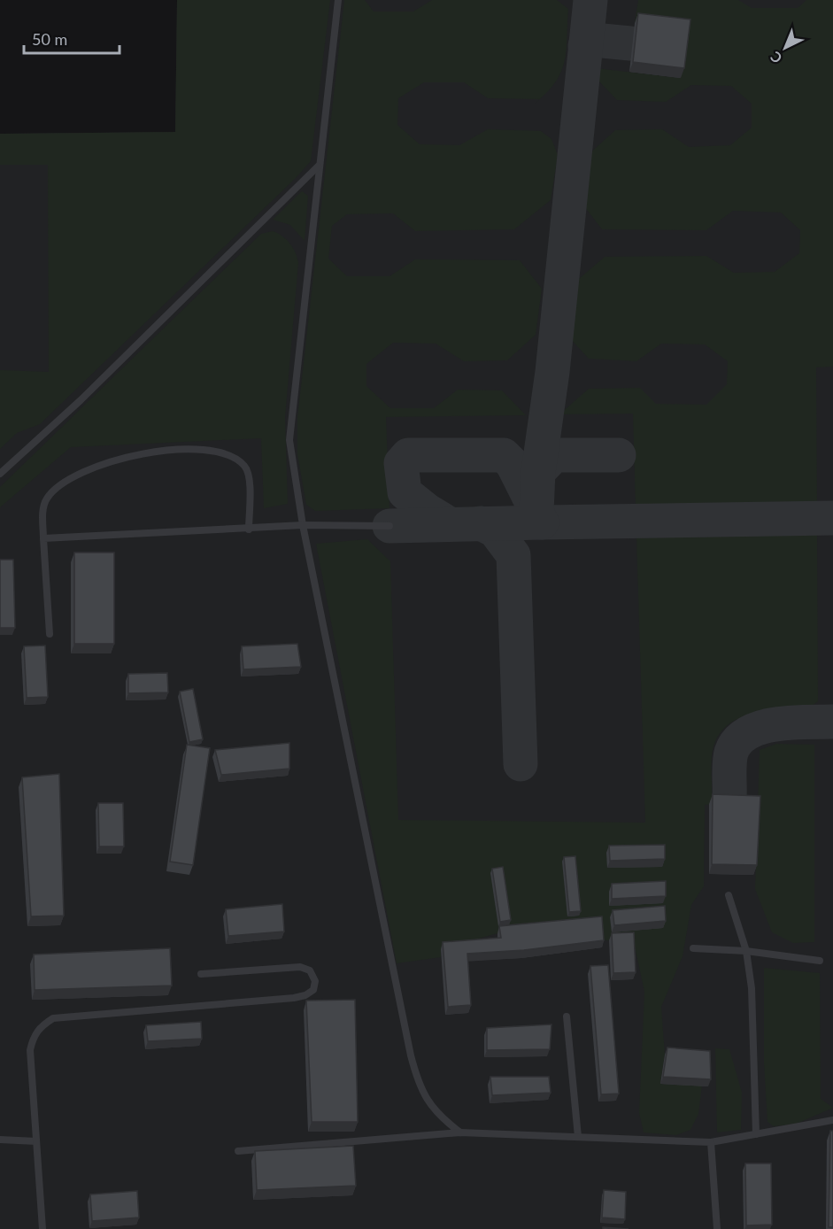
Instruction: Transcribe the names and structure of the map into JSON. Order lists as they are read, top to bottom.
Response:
{
  "scale_bar": "50 m",
  "north": "bottom left"
}
